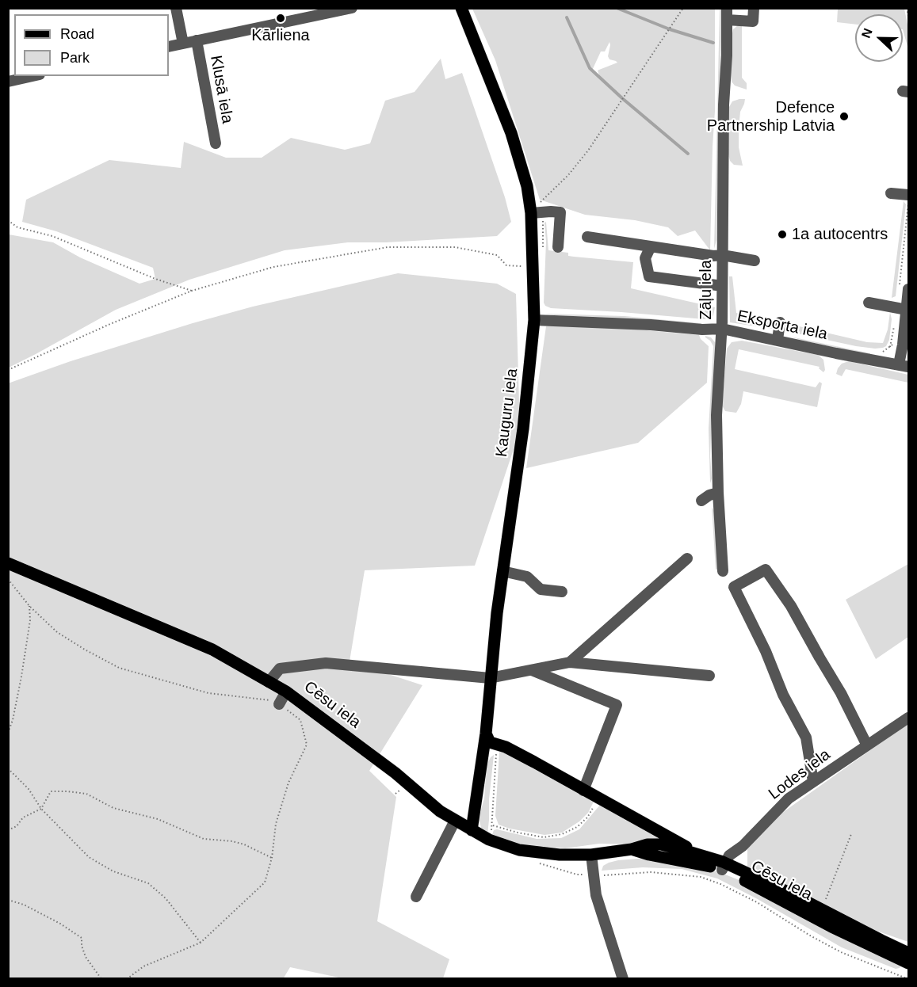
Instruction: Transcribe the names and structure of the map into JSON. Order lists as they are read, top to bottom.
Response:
{
  "streets": {
    "main road": ["Kauguru iela", "Cēsu iela"],
    "street": [
      "Klusā iela",
      "Zāļu iela",
      "Eksporta iela",
      "Lodes iela"
    ]
  },
  "crossings": [
    ["Zāļu iela", "Eksporta iela"],
    ["Eksporta iela", "Kauguru iela"],
    ["Kauguru iela", "Cēsu iela"],
    ["Cēsu iela", "Lodes iela"]
  ],
  "places": ["Kārliena", "Defence Partnership Latvia", "1a autocentrs"],
  "legend": ["Road", "Park"],
  "north": "left"
}
